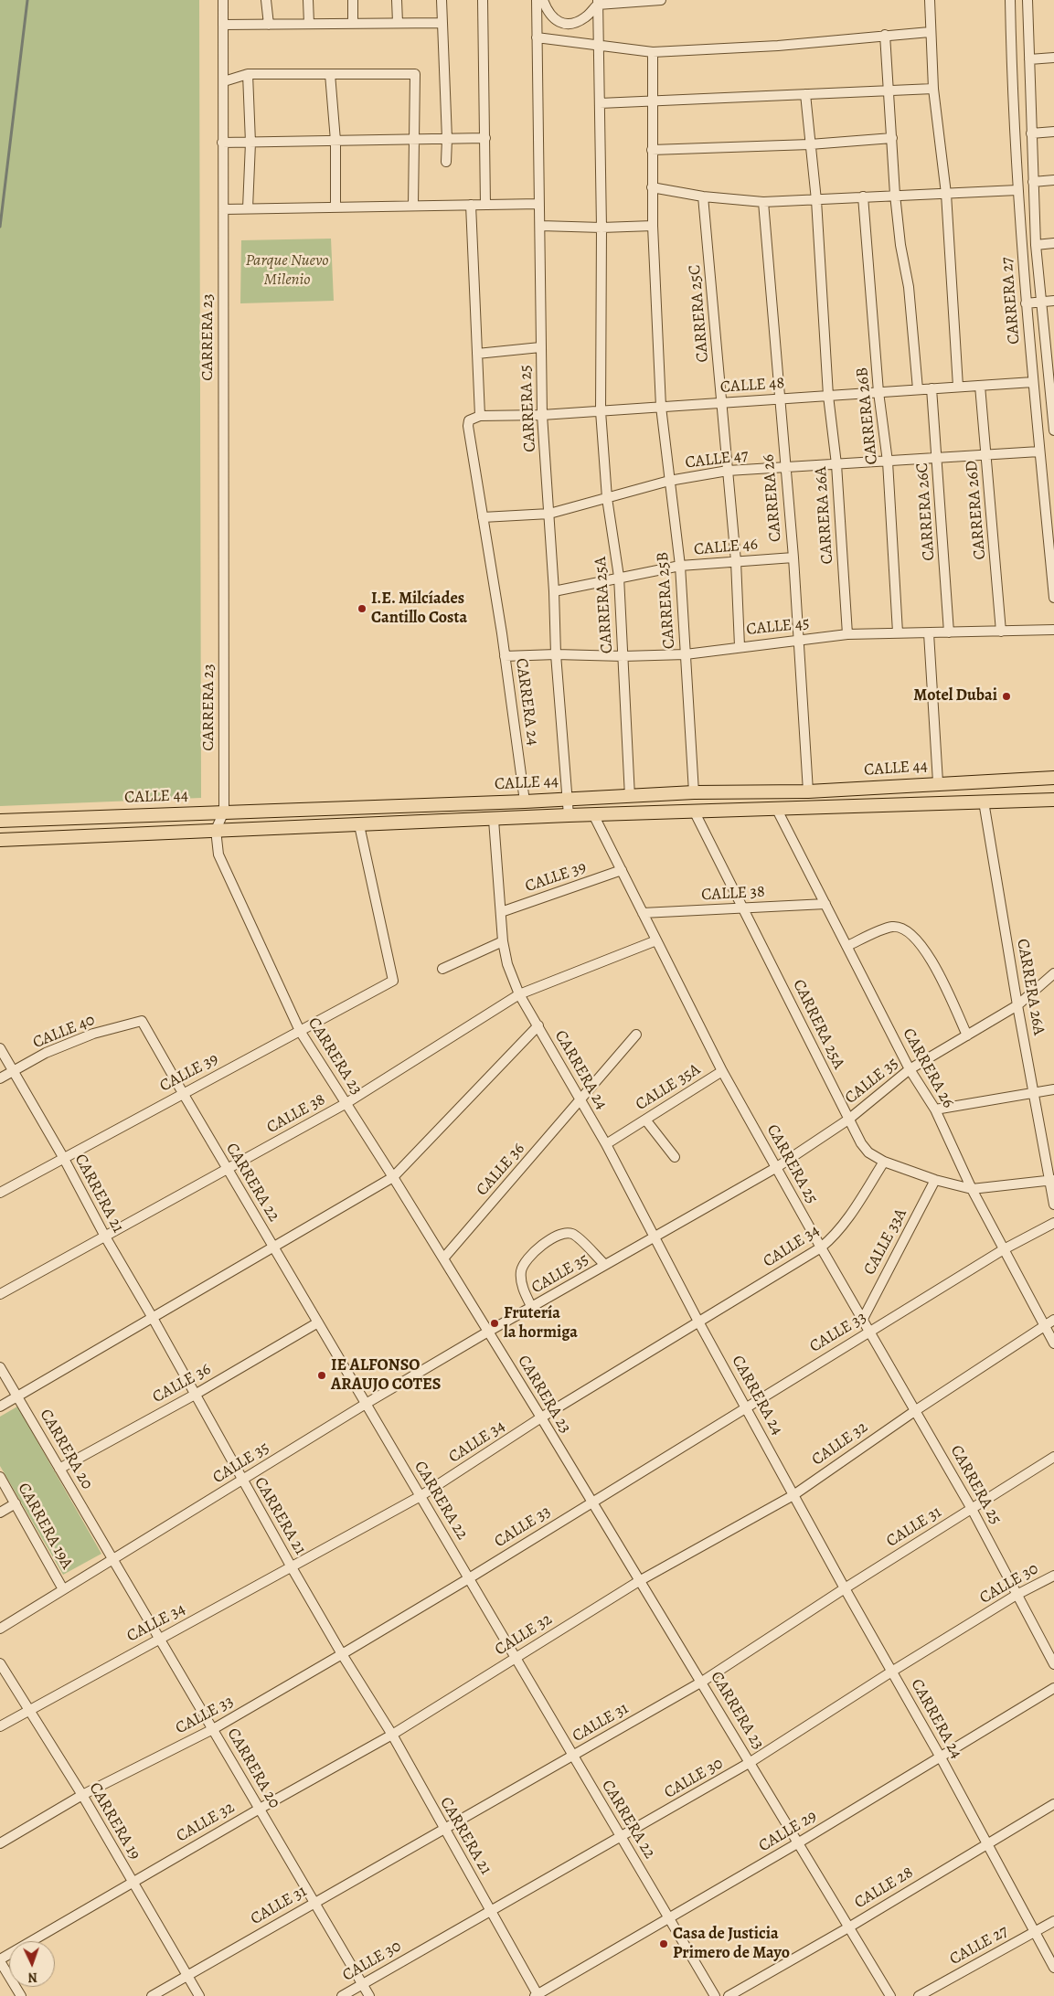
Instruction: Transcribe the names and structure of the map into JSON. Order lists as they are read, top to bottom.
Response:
{
  "streets": {
    "main road": ["CALLE 44"],
    "street": [
      "CARRERA 27",
      "CARRERA 25C",
      "CARRERA 23",
      "CALLE 48",
      "CARRERA 25",
      "CARRERA 26B",
      "CALLE 47",
      "CARRERA 26",
      "CARRERA 26D",
      "CARRERA 26C",
      "CARRERA 26A",
      "CALLE 46",
      "CARRERA 25B",
      "CARRERA 25A",
      "CALLE 45",
      "CARRERA 24",
      "CALLE 39",
      "CALLE 38",
      "CALLE 40",
      "CALLE 35",
      "CALLE 35A",
      "CALLE 36",
      "CARRERA 22",
      "CARRERA 21",
      "CALLE 33A",
      "CALLE 34",
      "CALLE 33",
      "CALLE 32",
      "CARRERA 20",
      "CARRERA 19A",
      "CALLE 31",
      "CALLE 30",
      "CARRERA 19",
      "CALLE 29",
      "CALLE 28",
      "CALLE 27"
    ]
  },
  "crossings": [
    ["CARRERA 27", "CALLE 48"],
    ["CARRERA 27", "CALLE 47"],
    ["CARRERA 25C", "CALLE 48"],
    ["CARRERA 25C", "CALLE 47"],
    ["CARRERA 25C", "CALLE 46"],
    ["CARRERA 25C", "CALLE 45"],
    ["CARRERA 23", "CALLE 44"],
    ["CARRERA 23", "CALLE 39"],
    ["CARRERA 23", "CALLE 38"],
    ["CARRERA 23", "CALLE 35"],
    ["CARRERA 23", "CALLE 36"],
    ["CARRERA 23", "CALLE 34"],
    ["CARRERA 23", "CALLE 33"],
    ["CARRERA 23", "CALLE 32"],
    ["CARRERA 23", "CALLE 31"],
    ["CARRERA 23", "CALLE 30"],
    ["CARRERA 23", "CALLE 29"],
    ["CARRERA 23", "CALLE 28"],
    ["CALLE 48", "CARRERA 25"],
    ["CALLE 48", "CARRERA 26B"],
    ["CALLE 48", "CARRERA 26"],
    ["CALLE 48", "CARRERA 26D"],
    ["CALLE 48", "CARRERA 26C"],
    ["CALLE 48", "CARRERA 26A"],
    ["CALLE 48", "CARRERA 25B"],
    ["CALLE 48", "CARRERA 25A"],
    ["CALLE 48", "CARRERA 24"],
    ["CARRERA 25", "CALLE 47"],
    ["CARRERA 25", "CALLE 46"],
    ["CARRERA 25", "CALLE 45"],
    ["CARRERA 25", "CALLE 44"],
    ["CARRERA 25", "CALLE 39"],
    ["CARRERA 25", "CALLE 38"],
    ["CARRERA 25", "CALLE 35"],
    ["CARRERA 25", "CALLE 35A"],
    ["CARRERA 25", "CALLE 33A"],
    ["CARRERA 25", "CALLE 34"],
    ["CARRERA 25", "CALLE 33"],
    ["CARRERA 25", "CALLE 32"],
    ["CARRERA 25", "CALLE 31"],
    ["CARRERA 25", "CALLE 30"],
    ["CARRERA 26B", "CALLE 47"],
    ["CARRERA 26B", "CALLE 45"],
    ["CALLE 47", "CARRERA 26"],
    ["CALLE 47", "CARRERA 26D"],
    ["CALLE 47", "CARRERA 26C"],
    ["CALLE 47", "CARRERA 26A"],
    ["CALLE 47", "CARRERA 25B"],
    ["CALLE 47", "CARRERA 25A"],
    ["CALLE 47", "CARRERA 24"],
    ["CARRERA 26", "CALLE 46"],
    ["CARRERA 26", "CARRERA 25A"],
    ["CARRERA 26", "CALLE 45"],
    ["CARRERA 26", "CALLE 44"],
    ["CARRERA 26", "CALLE 38"],
    ["CARRERA 26", "CALLE 35"],
    ["CARRERA 26", "CALLE 33"],
    ["CARRERA 26", "CALLE 32"],
    ["CARRERA 26D", "CALLE 45"],
    ["CARRERA 26C", "CALLE 45"],
    ["CARRERA 26A", "CALLE 45"],
    ["CARRERA 26A", "CALLE 35"],
    ["CALLE 46", "CARRERA 25B"],
    ["CALLE 46", "CARRERA 25A"],
    ["CARRERA 25B", "CALLE 45"],
    ["CARRERA 25B", "CALLE 44"],
    ["CARRERA 25A", "CALLE 45"],
    ["CARRERA 25A", "CALLE 44"],
    ["CARRERA 25A", "CALLE 38"],
    ["CARRERA 25A", "CALLE 35"],
    ["CARRERA 25A", "CALLE 33A"],
    ["CARRERA 25A", "CALLE 34"],
    ["CALLE 45", "CARRERA 24"],
    ["CARRERA 24", "CALLE 44"],
    ["CARRERA 24", "CALLE 39"],
    ["CARRERA 24", "CALLE 38"],
    ["CARRERA 24", "CALLE 35"],
    ["CARRERA 24", "CALLE 35A"],
    ["CARRERA 24", "CALLE 36"],
    ["CARRERA 24", "CALLE 34"],
    ["CARRERA 24", "CALLE 33"],
    ["CARRERA 24", "CALLE 32"],
    ["CARRERA 24", "CALLE 31"],
    ["CARRERA 24", "CALLE 30"],
    ["CARRERA 24", "CALLE 29"],
    ["CARRERA 24", "CALLE 28"],
    ["CARRERA 24", "CALLE 27"],
    ["CALLE 39", "CARRERA 22"],
    ["CALLE 39", "CARRERA 21"],
    ["CALLE 38", "CARRERA 22"],
    ["CALLE 38", "CARRERA 21"],
    ["CALLE 40", "CARRERA 22"],
    ["CALLE 40", "CARRERA 21"],
    ["CALLE 35", "CARRERA 22"],
    ["CALLE 35", "CARRERA 21"],
    ["CALLE 35", "CARRERA 20"],
    ["CALLE 35", "CARRERA 19A"],
    ["CALLE 36", "CARRERA 22"],
    ["CALLE 36", "CARRERA 21"],
    ["CALLE 36", "CARRERA 20"],
    ["CARRERA 22", "CALLE 34"],
    ["CARRERA 22", "CALLE 33"],
    ["CARRERA 22", "CALLE 32"],
    ["CARRERA 22", "CALLE 31"],
    ["CARRERA 22", "CALLE 30"],
    ["CARRERA 22", "CALLE 29"],
    ["CARRERA 21", "CALLE 34"],
    ["CARRERA 21", "CALLE 33"],
    ["CARRERA 21", "CALLE 32"],
    ["CARRERA 21", "CALLE 31"],
    ["CARRERA 21", "CALLE 30"],
    ["CARRERA 21", "CALLE 29"],
    ["CALLE 34", "CARRERA 20"],
    ["CALLE 34", "CARRERA 19"],
    ["CALLE 33", "CARRERA 20"],
    ["CALLE 33", "CARRERA 19"],
    ["CALLE 32", "CARRERA 20"],
    ["CALLE 32", "CARRERA 19"],
    ["CARRERA 20", "CALLE 31"],
    ["CARRERA 20", "CALLE 30"],
    ["CALLE 31", "CARRERA 19"]
  ],
  "parks": ["Parque Nuevo Milenio"],
  "places": [
    "I.E. Milcíades Cantillo Costa",
    "Motel Dubai",
    "Frutería la hormiga",
    "IE ALFONSO ARAUJO COTES",
    "Casa de Justicia Primero de Mayo"
  ],
  "north": "bottom"
}
